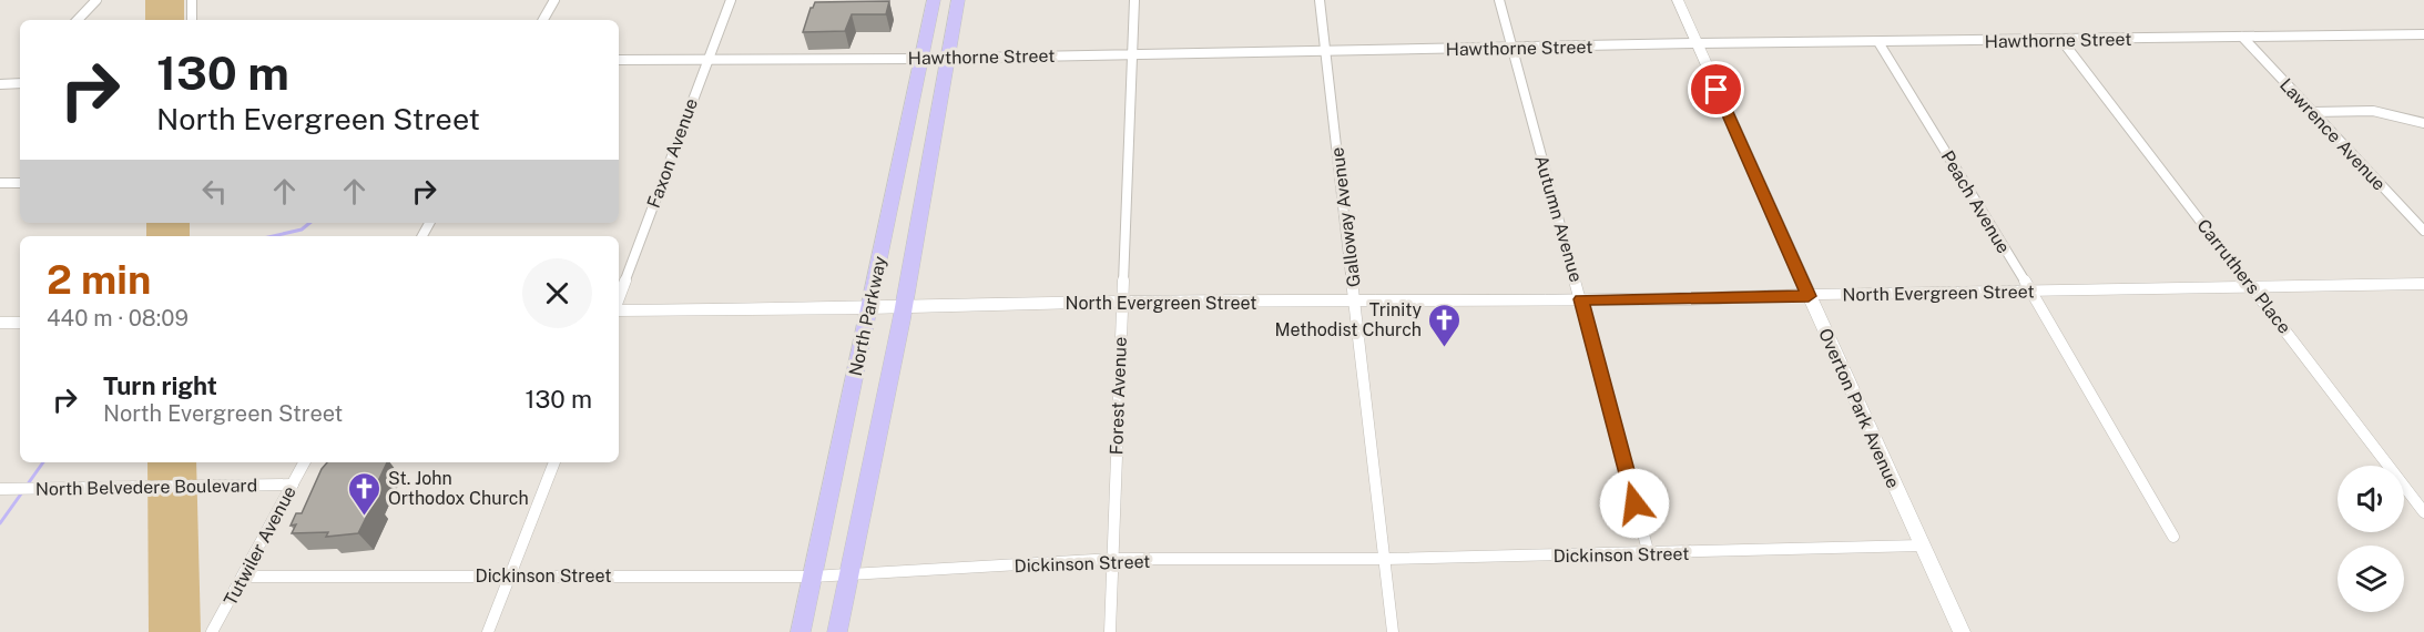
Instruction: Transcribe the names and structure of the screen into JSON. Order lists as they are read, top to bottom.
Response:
{
  "streets": {
    "main road": ["North Parkway"],
    "street": [
      "Hawthorne Street",
      "Lawrence Avenue",
      "Faxon Avenue",
      "Peach Avenue",
      "Galloway Avenue",
      "Autumn Avenue",
      "Carruthers Place",
      "North Evergreen Street",
      "Forest Avenue",
      "Overton Park Avenue",
      "North Belvedere Boulevard",
      "Tutwiler Avenue",
      "Dickinson Street"
    ]
  },
  "crossings": [
    ["Hawthorne Street", "Lawrence Avenue"],
    ["Hawthorne Street", "Faxon Avenue"],
    ["Hawthorne Street", "Peach Avenue"],
    ["Hawthorne Street", "Galloway Avenue"],
    ["Hawthorne Street", "Autumn Avenue"],
    ["Hawthorne Street", "Carruthers Place"],
    ["Hawthorne Street", "North Parkway"],
    ["Hawthorne Street", "Forest Avenue"],
    ["Hawthorne Street", "Overton Park Avenue"],
    ["Peach Avenue", "North Evergreen Street"],
    ["Galloway Avenue", "North Evergreen Street"],
    ["Galloway Avenue", "Dickinson Street"],
    ["Autumn Avenue", "North Evergreen Street"],
    ["Autumn Avenue", "Dickinson Street"],
    ["Carruthers Place", "North Evergreen Street"],
    ["North Evergreen Street", "North Parkway"],
    ["North Evergreen Street", "Forest Avenue"],
    ["North Evergreen Street", "Overton Park Avenue"],
    ["North Parkway", "Dickinson Street"],
    ["Forest Avenue", "Dickinson Street"],
    ["Overton Park Avenue", "Dickinson Street"],
    ["North Belvedere Boulevard", "Tutwiler Avenue"],
    ["Tutwiler Avenue", "Dickinson Street"]
  ],
  "places": {
    "church": ["Trinity Methodist Church", "St. John Orthodox Church"]
  },
  "page": {
    "turn": ["130 m", "North Evergreen Street"],
    "heading": ["2 min", "440 m · 08:09"],
    "list": [
      {
        "name": "Turn right",
        "note": "North Evergreen Street",
        "value": "130 m"
      }
    ]
  }
}
